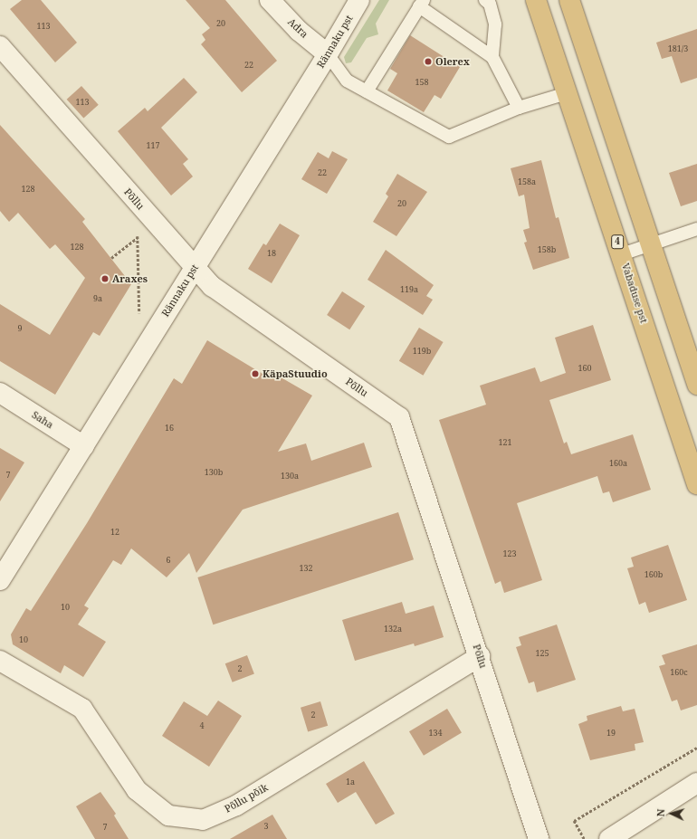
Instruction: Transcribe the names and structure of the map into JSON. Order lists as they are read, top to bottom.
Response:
{
  "streets": {
    "highway": ["4", "Vabaduse pst"],
    "street": [
      "Adra",
      "Rännaku pst",
      "Põllu",
      "Saha",
      "Põllu põik"
    ]
  },
  "crossings": [
    ["Adra", "Rännaku pst"],
    ["Rännaku pst", "Põllu"],
    ["Rännaku pst", "Saha"],
    ["Põllu", "Põllu põik"]
  ],
  "places": ["Olerex", "Araxes", "KäpaStuudio"],
  "house_numbers": [
    "20",
    "113",
    "181/3",
    "22",
    "158",
    "113",
    "117",
    "22",
    "158a",
    "128",
    "20",
    "128",
    "158b",
    "18",
    "119a",
    "9a",
    "9",
    "119b",
    "160",
    "16",
    "121",
    "160a",
    "130b",
    "7",
    "130a",
    "12",
    "123",
    "6",
    "132",
    "160b",
    "10",
    "132a",
    "10",
    "125",
    "2",
    "160c",
    "2",
    "4",
    "134",
    "19",
    "1a",
    "3",
    "7"
  ],
  "north": "left"
}
